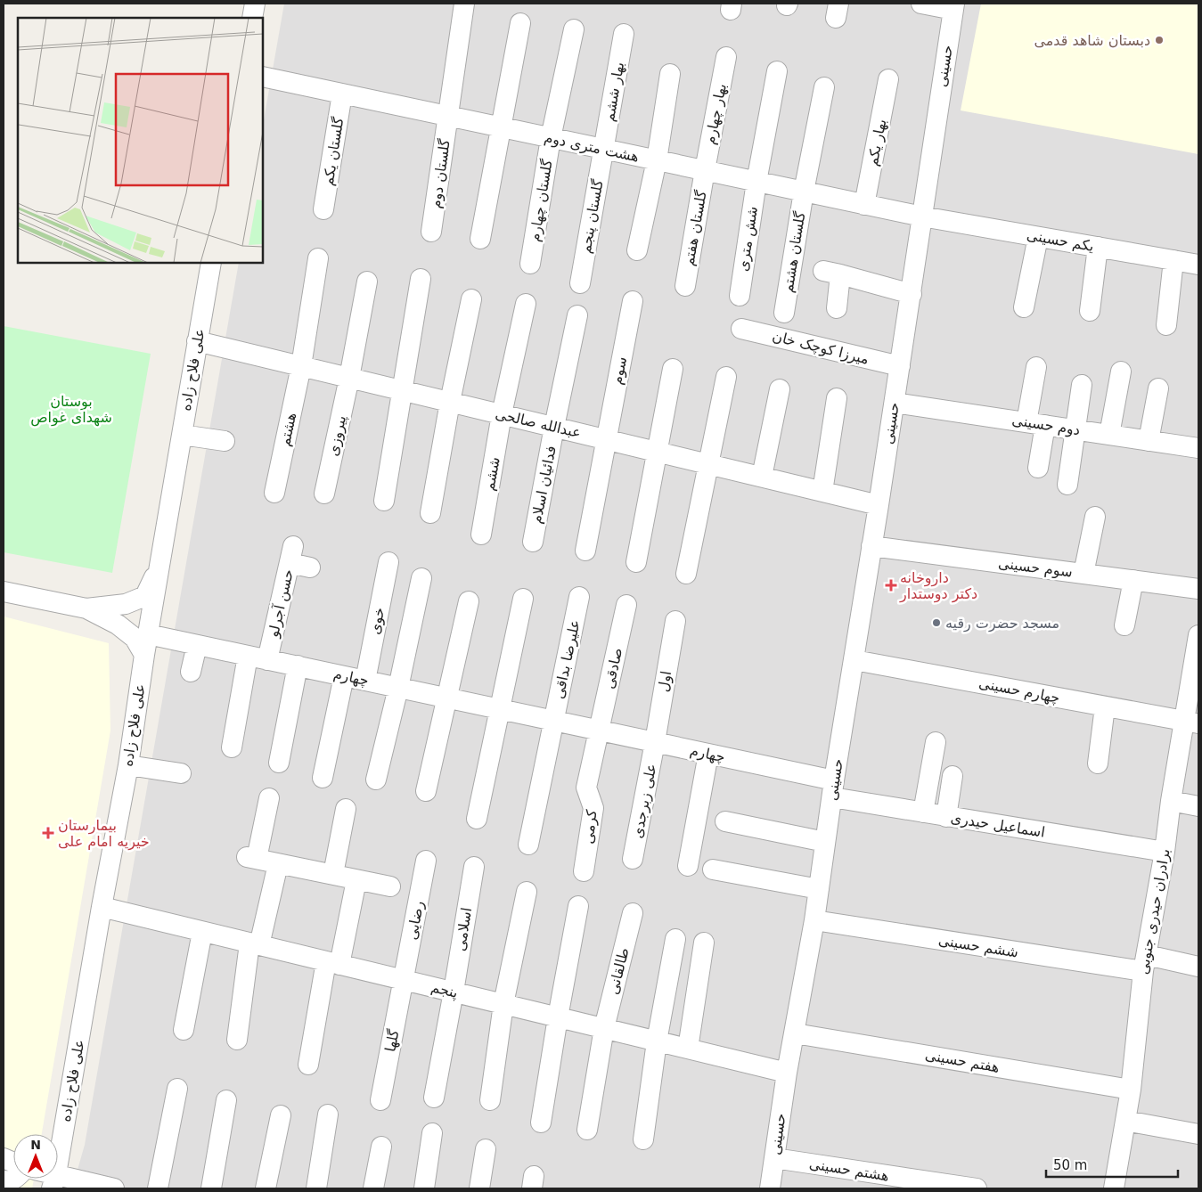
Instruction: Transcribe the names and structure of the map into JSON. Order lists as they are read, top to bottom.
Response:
{
  "streets": {
    "street": [
      "حسینی",
      "بهار ششم",
      "بهار چهارم",
      "بهار یکم",
      "هشت متری دوم",
      "گلستان یکم",
      "گلستان دوم",
      "گلستان چهارم",
      "گلستان پنجم",
      "گلستان هفتم",
      "شش متری",
      "یکم حسینی",
      "گلستان هشتم",
      "میرزا کوچک خان",
      "علی فلاح زاده",
      "سوم",
      "عبدالله صالحی",
      "دوم حسینی",
      "هشتم",
      "پیروزی",
      "ششم",
      "فدائیان اسلام",
      "سوم حسینی",
      "حسن آجرلو",
      "خوی",
      "علیرضا بداقی",
      "صادقی",
      "چهارم",
      "اول",
      "چهارم حسینی",
      "علی زبرجدی",
      "اسماعیل حیدری",
      "کرمی",
      "برادران حیدری جنوبی",
      "رضایی",
      "اسلامی",
      "ششم حسینی",
      "طالقانی",
      "پنجم",
      "گلها",
      "هفتم حسینی",
      "هشتم حسینی"
    ]
  },
  "crossings": [
    ["حسینی", "هشت متری دوم"],
    ["حسینی", "یکم حسینی"],
    ["حسینی", "میرزا کوچک خان"],
    ["حسینی", "عبدالله صالحی"],
    ["حسینی", "دوم حسینی"],
    ["حسینی", "سوم حسینی"],
    ["حسینی", "چهارم"],
    ["حسینی", "چهارم حسینی"],
    ["حسینی", "اسماعیل حیدری"],
    ["حسینی", "ششم حسینی"],
    ["حسینی", "پنجم"],
    ["حسینی", "هفتم حسینی"],
    ["حسینی", "هشتم حسینی"],
    ["بهار ششم", "هشت متری دوم"],
    ["بهار ششم", "گلستان پنجم"],
    ["بهار چهارم", "هشت متری دوم"],
    ["بهار چهارم", "گلستان هفتم"],
    ["بهار یکم", "هشت متری دوم"],
    ["هشت متری دوم", "گلستان یکم"],
    ["هشت متری دوم", "گلستان دوم"],
    ["هشت متری دوم", "گلستان چهارم"],
    ["هشت متری دوم", "گلستان پنجم"],
    ["هشت متری دوم", "گلستان هفتم"],
    ["هشت متری دوم", "شش متری"],
    ["هشت متری دوم", "یکم حسینی"],
    ["هشت متری دوم", "گلستان هشتم"],
    ["علی فلاح زاده", "عبدالله صالحی"],
    ["علی فلاح زاده", "چهارم"],
    ["علی فلاح زاده", "پنجم"],
    ["سوم", "عبدالله صالحی"],
    ["عبدالله صالحی", "هشتم"],
    ["عبدالله صالحی", "پیروزی"],
    ["عبدالله صالحی", "ششم"],
    ["عبدالله صالحی", "فدائیان اسلام"],
    ["حسن آجرلو", "چهارم"],
    ["خوی", "چهارم"],
    ["علیرضا بداقی", "چهارم"],
    ["صادقی", "چهارم"],
    ["صادقی", "کرمی"],
    ["چهارم", "اول"],
    ["چهارم", "علی زبرجدی"],
    ["چهارم", "اسماعیل حیدری"],
    ["چهارم", "کرمی"],
    ["اول", "علی زبرجدی"],
    ["چهارم حسینی", "برادران حیدری جنوبی"],
    ["اسماعیل حیدری", "برادران حیدری جنوبی"],
    ["برادران حیدری جنوبی", "ششم حسینی"],
    ["برادران حیدری جنوبی", "هفتم حسینی"],
    ["رضایی", "پنجم"],
    ["رضایی", "گلها"],
    ["اسلامی", "پنجم"],
    ["طالقانی", "پنجم"],
    ["پنجم", "گلها"]
  ],
  "parks": ["بوستان شهدای غواص"],
  "places": {
    "other": ["دبستان شاهد قدمی", "مسجد حضرت رقیه"],
    "health": ["داروخانه دکتر دوستدار", "بیمارستان خیریه امام علی"]
  },
  "scale_bar": "50 m",
  "north": "top"
}
